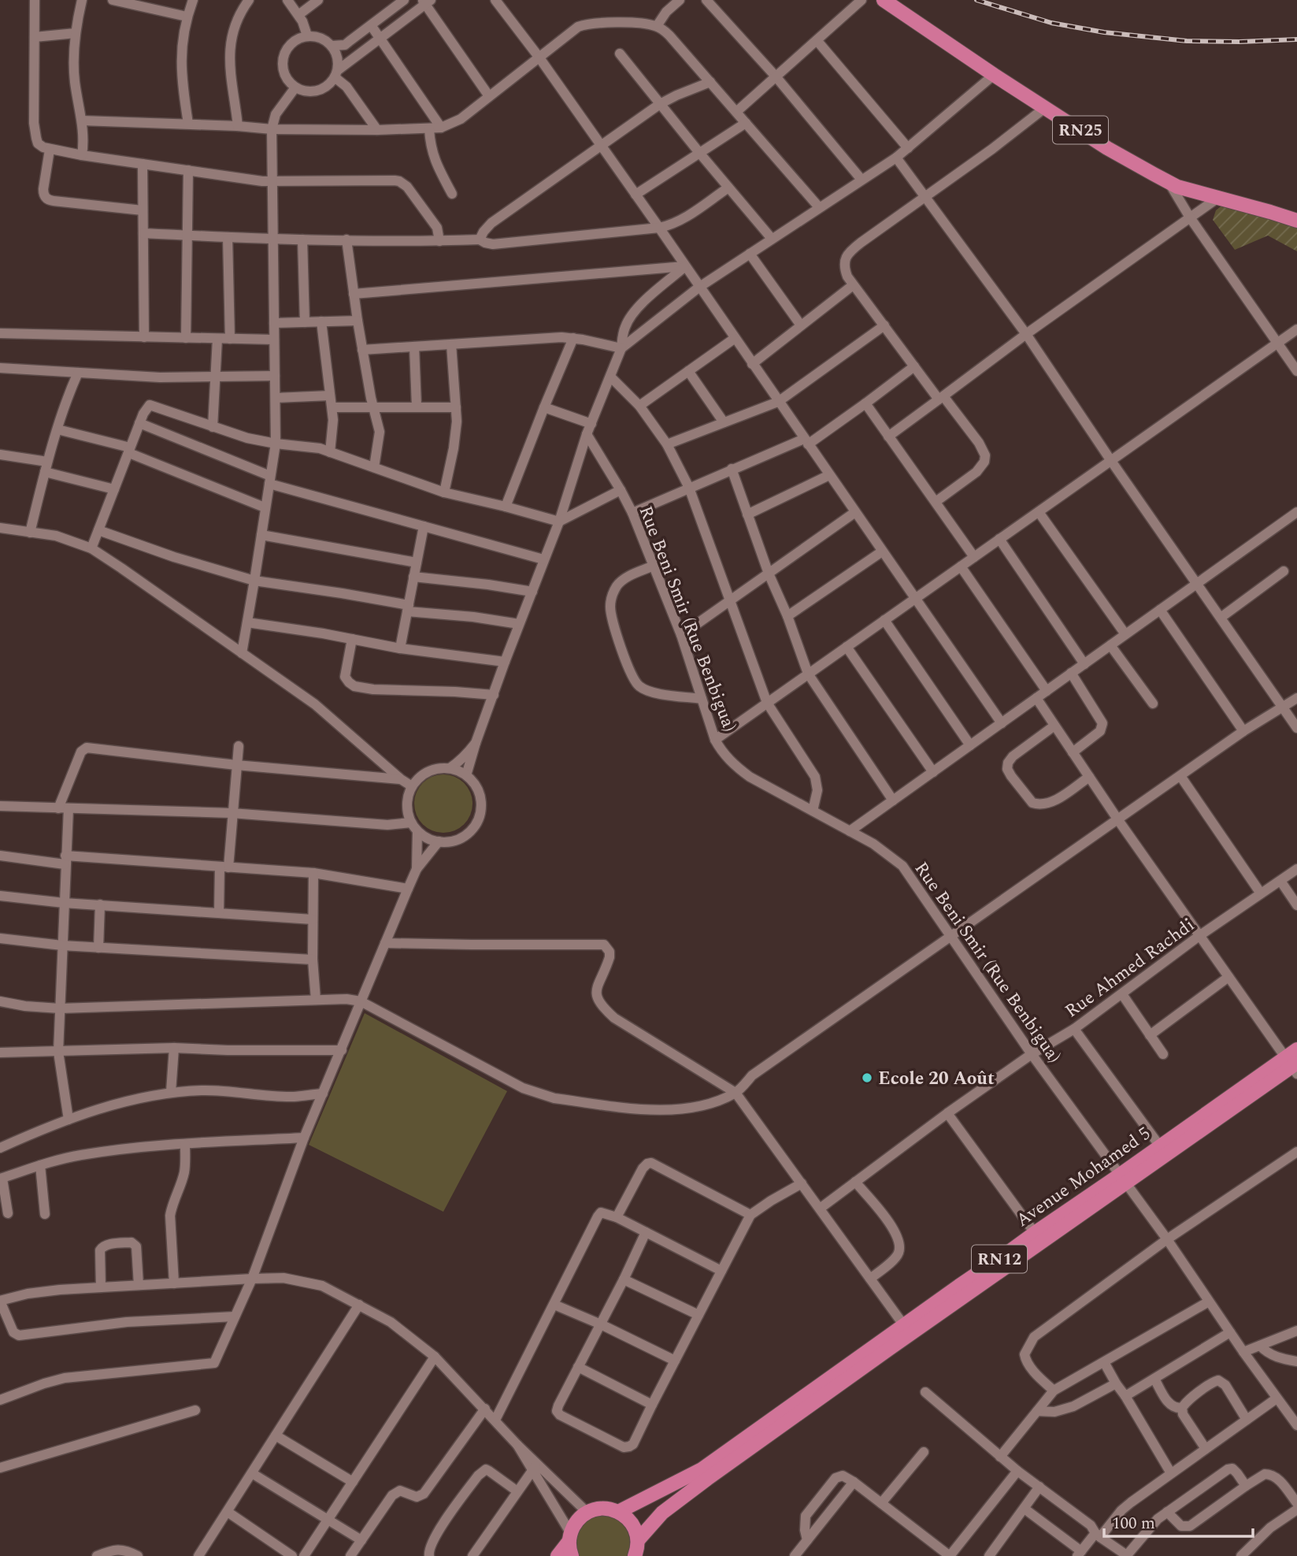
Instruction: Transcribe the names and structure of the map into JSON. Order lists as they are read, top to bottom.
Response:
{
  "streets": {
    "main road": ["RN25", "Avenue Mohamed 5", "RN12"],
    "street": ["Rue Beni Smir (Rue Benbigua)", "Rue Ahmed Rachdi"]
  },
  "crossings": [
    ["Rue Beni Smir (Rue Benbigua)", "Rue Ahmed Rachdi"],
    ["Rue Beni Smir (Rue Benbigua)", "Avenue Mohamed 5"],
    ["Avenue Mohamed 5", "RN12"]
  ],
  "places": ["Ecole 20 Août"],
  "scale_bar": "100 m"
}
